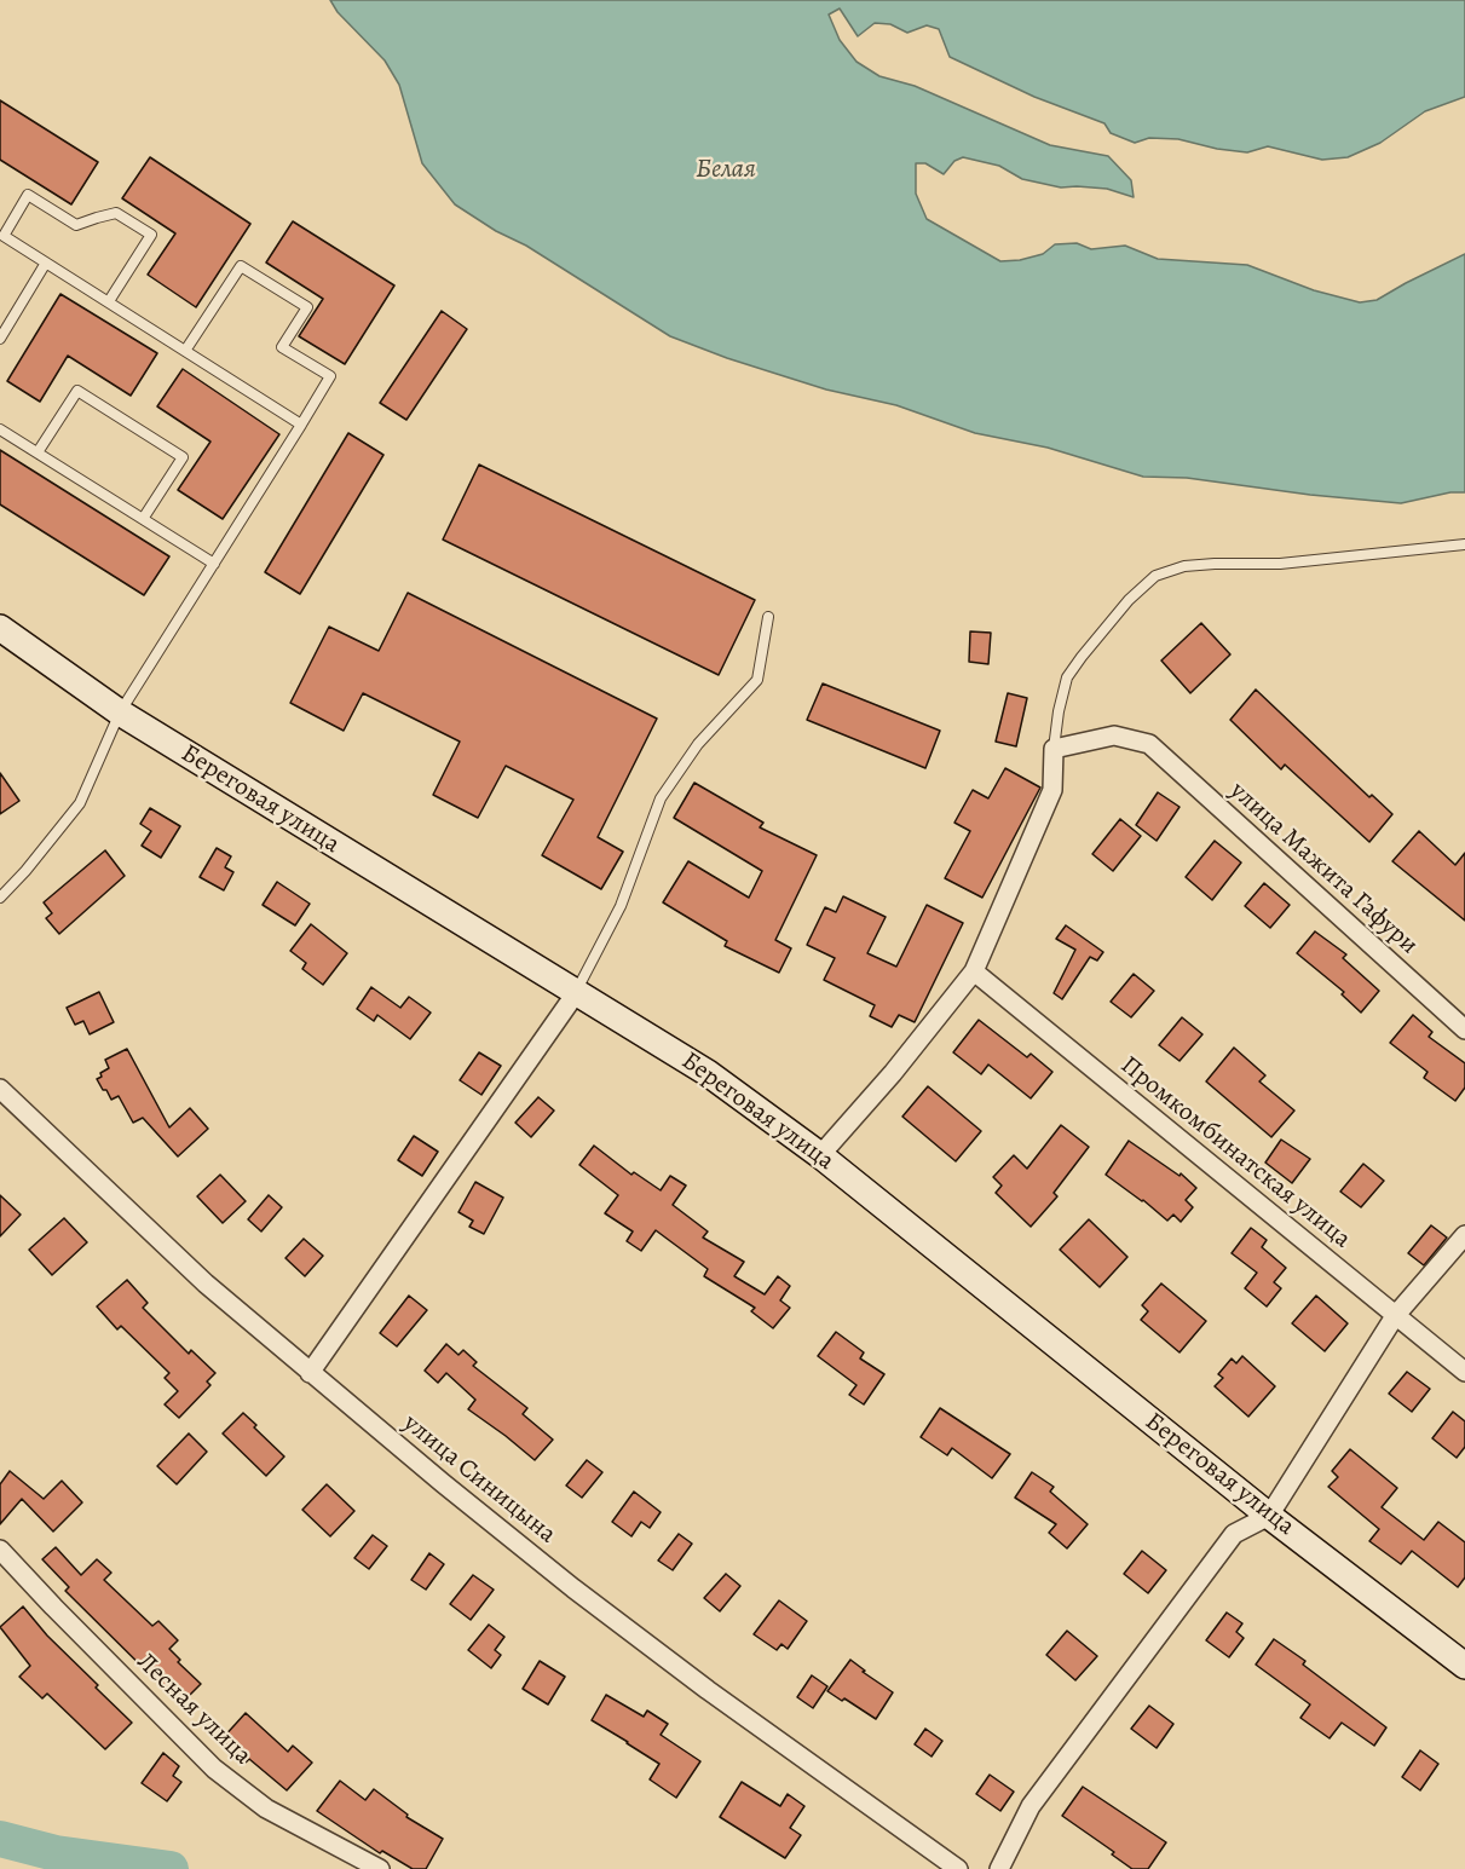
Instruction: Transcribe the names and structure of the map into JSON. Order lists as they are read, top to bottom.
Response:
{
  "streets": {
    "main road": ["Береговая улица"],
    "street": [
      "улица Мажита Гафури",
      "Промкомбинатская улица",
      "улица Синицына",
      "Лесная улица"
    ]
  },
  "water": ["Белая"]
}
